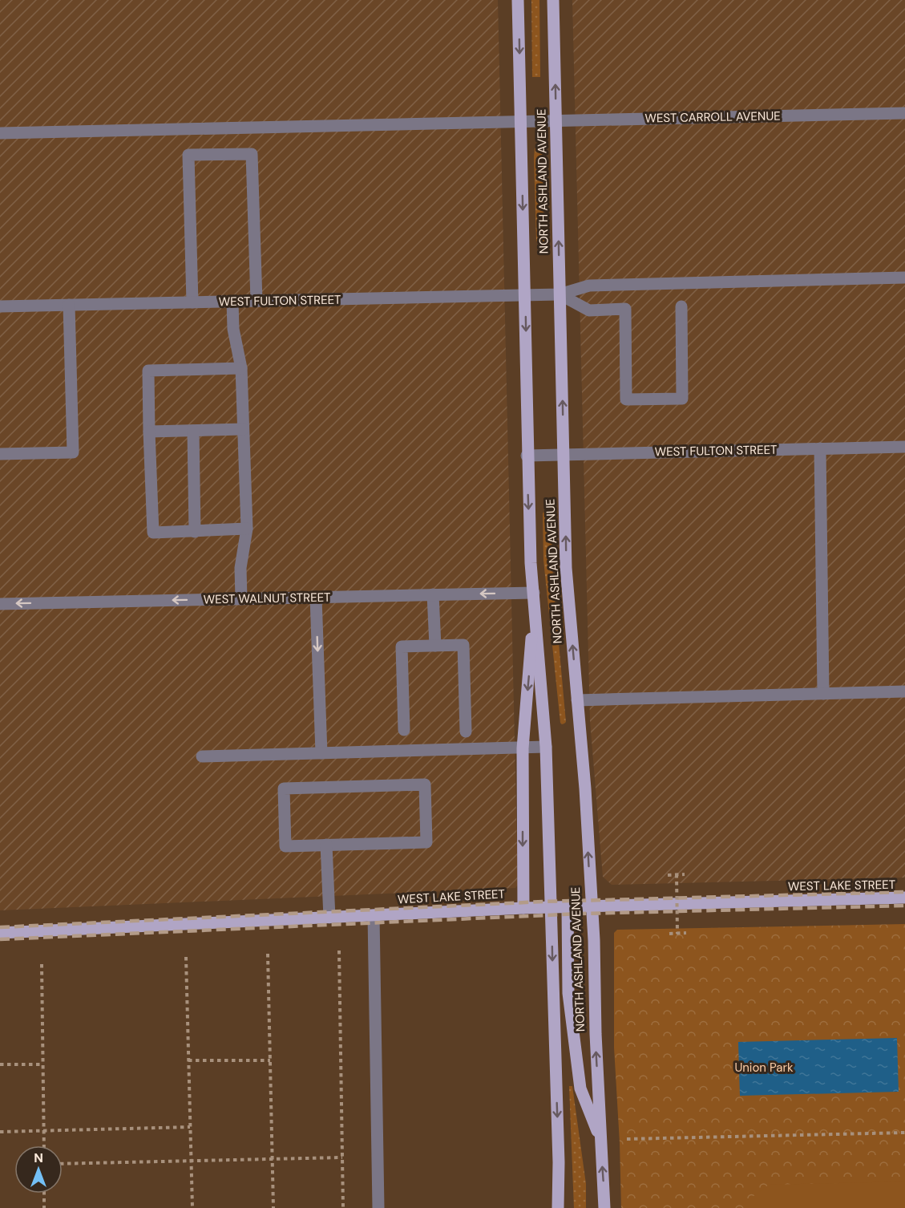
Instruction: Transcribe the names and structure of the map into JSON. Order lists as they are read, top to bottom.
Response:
{
  "streets": {
    "main road": ["NORTH ASHLAND AVENUE", "WEST LAKE STREET"],
    "street": ["WEST CARROLL AVENUE", "WEST FULTON STREET", "WEST WALNUT STREET"]
  },
  "crossings": [
    ["WEST CARROLL AVENUE", "NORTH ASHLAND AVENUE"],
    ["NORTH ASHLAND AVENUE", "WEST FULTON STREET"],
    ["NORTH ASHLAND AVENUE", "WEST WALNUT STREET"],
    ["NORTH ASHLAND AVENUE", "WEST LAKE STREET"]
  ],
  "one_way": ["WEST WALNUT STREET"],
  "parks": ["Union Park"],
  "north": "top"
}
